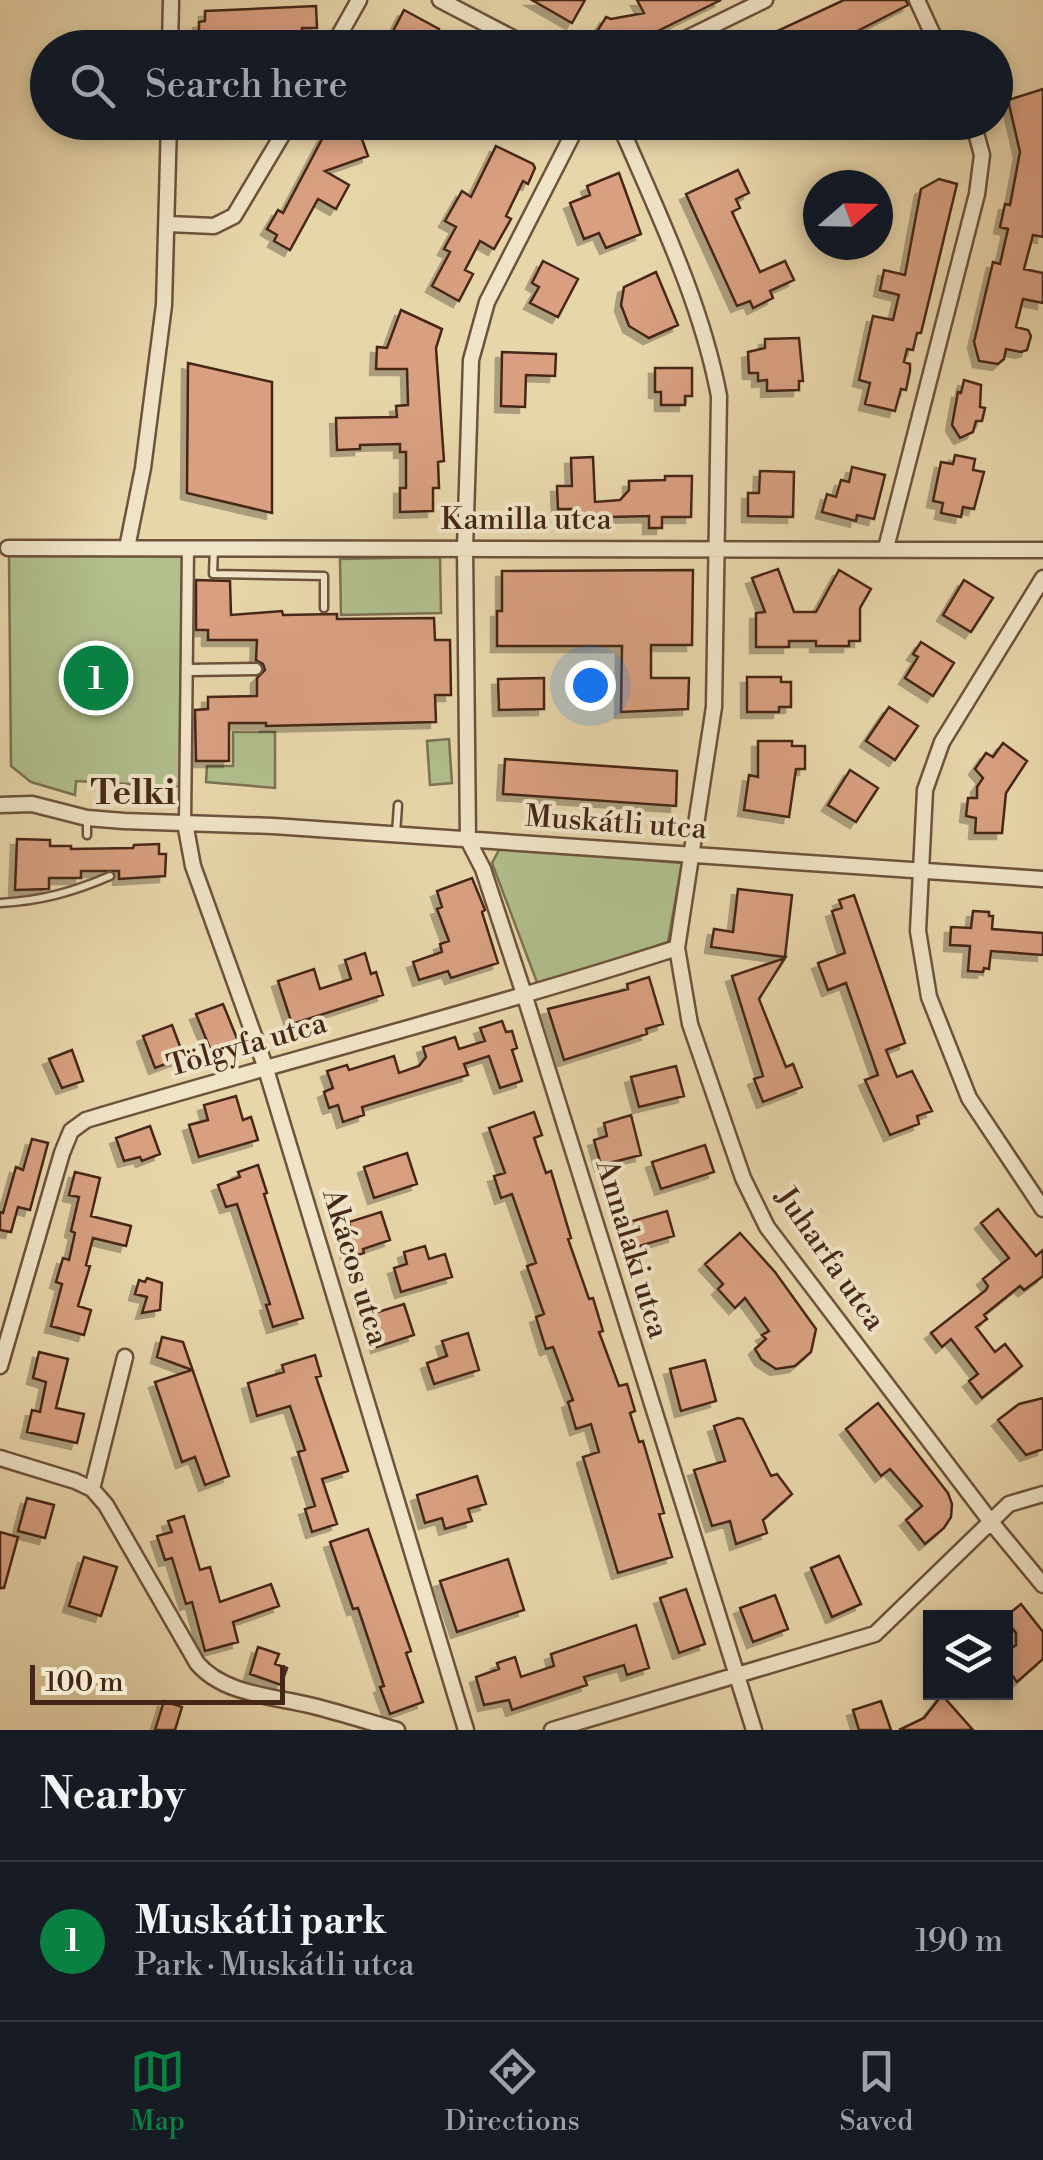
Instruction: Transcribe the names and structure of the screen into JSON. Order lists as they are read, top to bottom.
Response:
{
  "streets": {
    "street": [
      "Kamilla utca",
      "Muskátli utca",
      "Tölgyfa utca",
      "Annalaki utca",
      "Juharfa utca",
      "Akácos utca"
    ]
  },
  "crossings": [
    ["Kamilla utca", "Juharfa utca"],
    ["Muskátli utca", "Annalaki utca"],
    ["Muskátli utca", "Juharfa utca"],
    ["Muskátli utca", "Akácos utca"],
    ["Tölgyfa utca", "Annalaki utca"],
    ["Tölgyfa utca", "Juharfa utca"],
    ["Tölgyfa utca", "Akácos utca"]
  ],
  "districts": ["Telki"],
  "scale_bar": "100 m",
  "north": "right",
  "page": {
    "search": "Search here",
    "pins": "1",
    "scale": "100 m",
    "heading": "Nearby",
    "list": [
      {
        "mark": "1",
        "name": "Muskátli park",
        "note": "Park · Muskátli utca",
        "value": "190 m"
      }
    ],
    "nav": ["Map", "Directions", "Saved"]
  }
}
